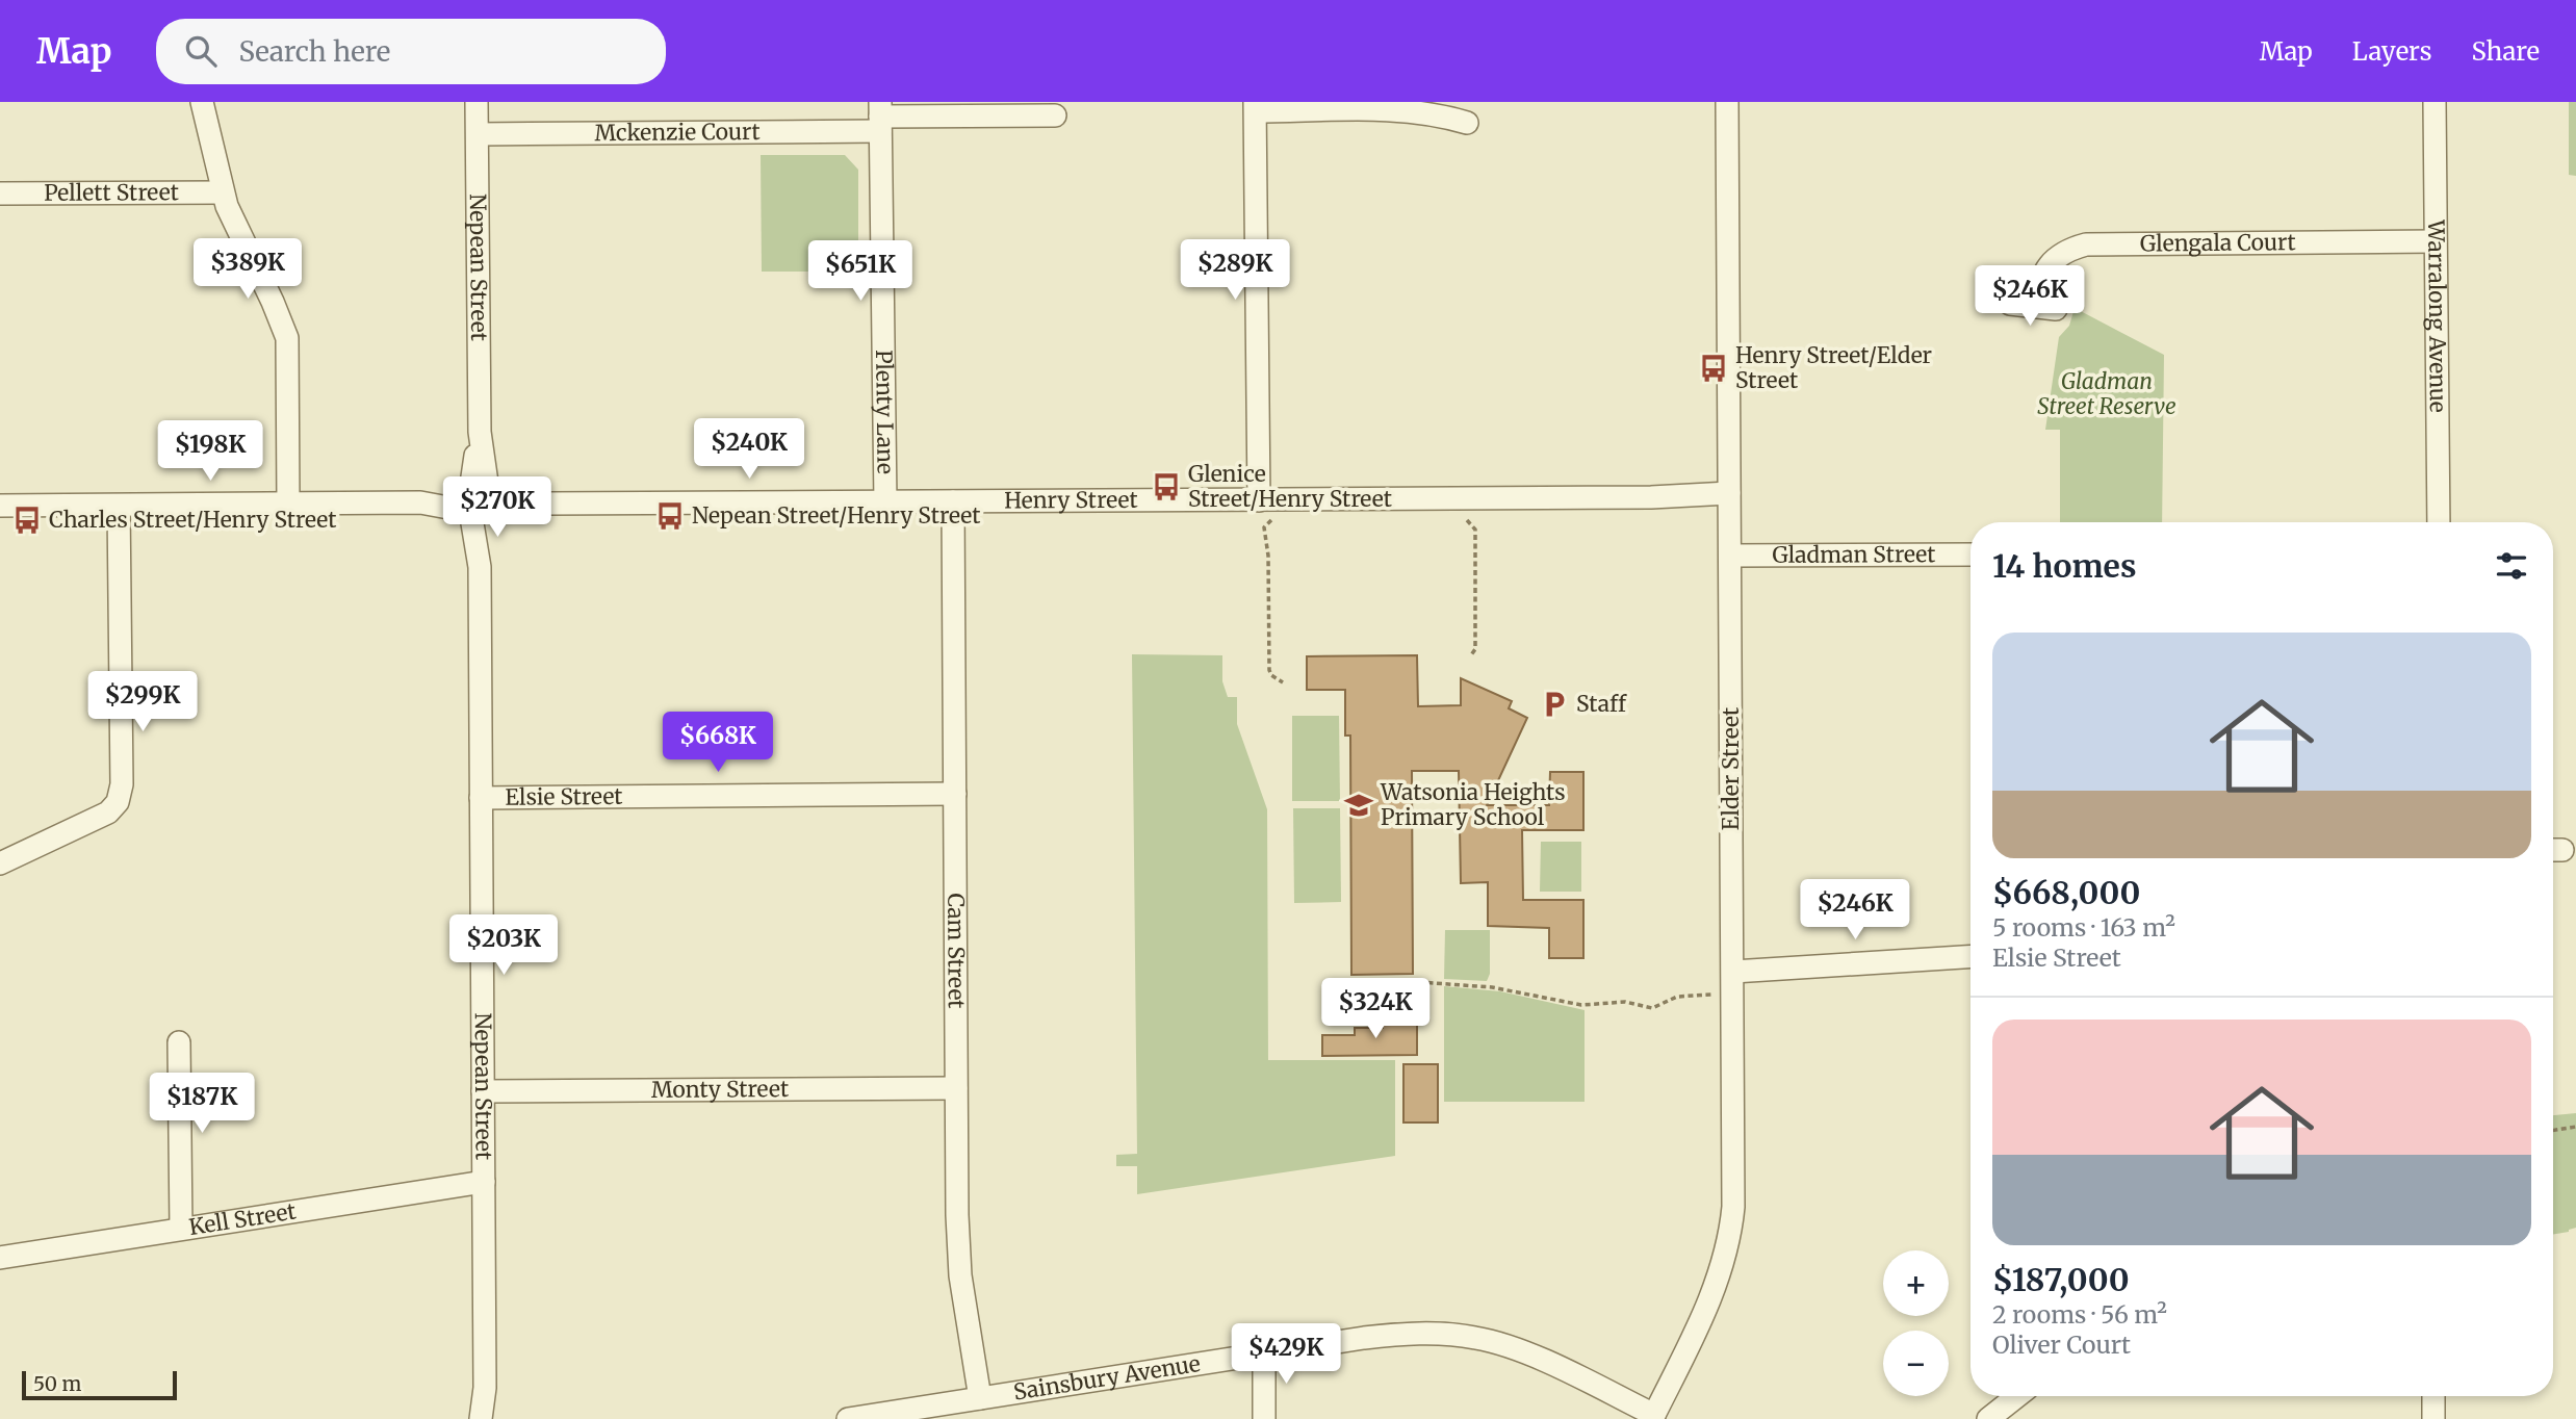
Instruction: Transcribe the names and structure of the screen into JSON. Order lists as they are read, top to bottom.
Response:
{
  "streets": {
    "street": [
      "Mckenzie Court",
      "Pellett Street",
      "Glengala Court",
      "Nepean Street",
      "Warralong Avenue",
      "Plenty Lane",
      "Henry Street",
      "Gladman Street",
      "Elder Street",
      "Elsie Street",
      "Cam Street",
      "Monty Street",
      "Kell Street",
      "Sainsbury Avenue"
    ]
  },
  "crossings": [
    ["Mckenzie Court", "Nepean Street"],
    ["Mckenzie Court", "Plenty Lane"],
    ["Glengala Court", "Warralong Avenue"],
    ["Nepean Street", "Henry Street"],
    ["Nepean Street", "Elsie Street"],
    ["Nepean Street", "Monty Street"],
    ["Nepean Street", "Kell Street"],
    ["Plenty Lane", "Henry Street"],
    ["Henry Street", "Elder Street"],
    ["Henry Street", "Cam Street"],
    ["Gladman Street", "Elder Street"],
    ["Elder Street", "Sainsbury Avenue"],
    ["Elsie Street", "Cam Street"],
    ["Cam Street", "Monty Street"],
    ["Cam Street", "Sainsbury Avenue"]
  ],
  "parks": ["Gladman Street Reserve"],
  "places": {
    "bus stop": [
      "Henry Street/Elder Street",
      "Glenice Street/Henry Street",
      "Nepean Street/Henry Street",
      "Charles Street/Henry Street"
    ],
    "parking": ["Staff"],
    "school or university": ["Watsonia Heights Primary School"]
  },
  "scale_bar": "50 m",
  "page": {
    "header": "Map",
    "search": "Search here",
    "nav": ["Map", "Layers", "Share"],
    "price": [
      "$389K",
      "$289K",
      "$651K",
      "$246K",
      "$240K",
      "$198K",
      "$270K",
      "$299K",
      "$668K",
      "$246K",
      "$203K",
      "$324K",
      "$187K",
      "$429K"
    ],
    "heading": "14 homes",
    "list": [
      {
        "name": "$668,000",
        "note": "5 rooms · 163 m² · Elsie Street"
      },
      {
        "name": "$187,000",
        "note": "2 rooms · 56 m² · Oliver Court"
      }
    ],
    "map_buttons": ["+", "−"],
    "scale": "50 m"
  }
}
